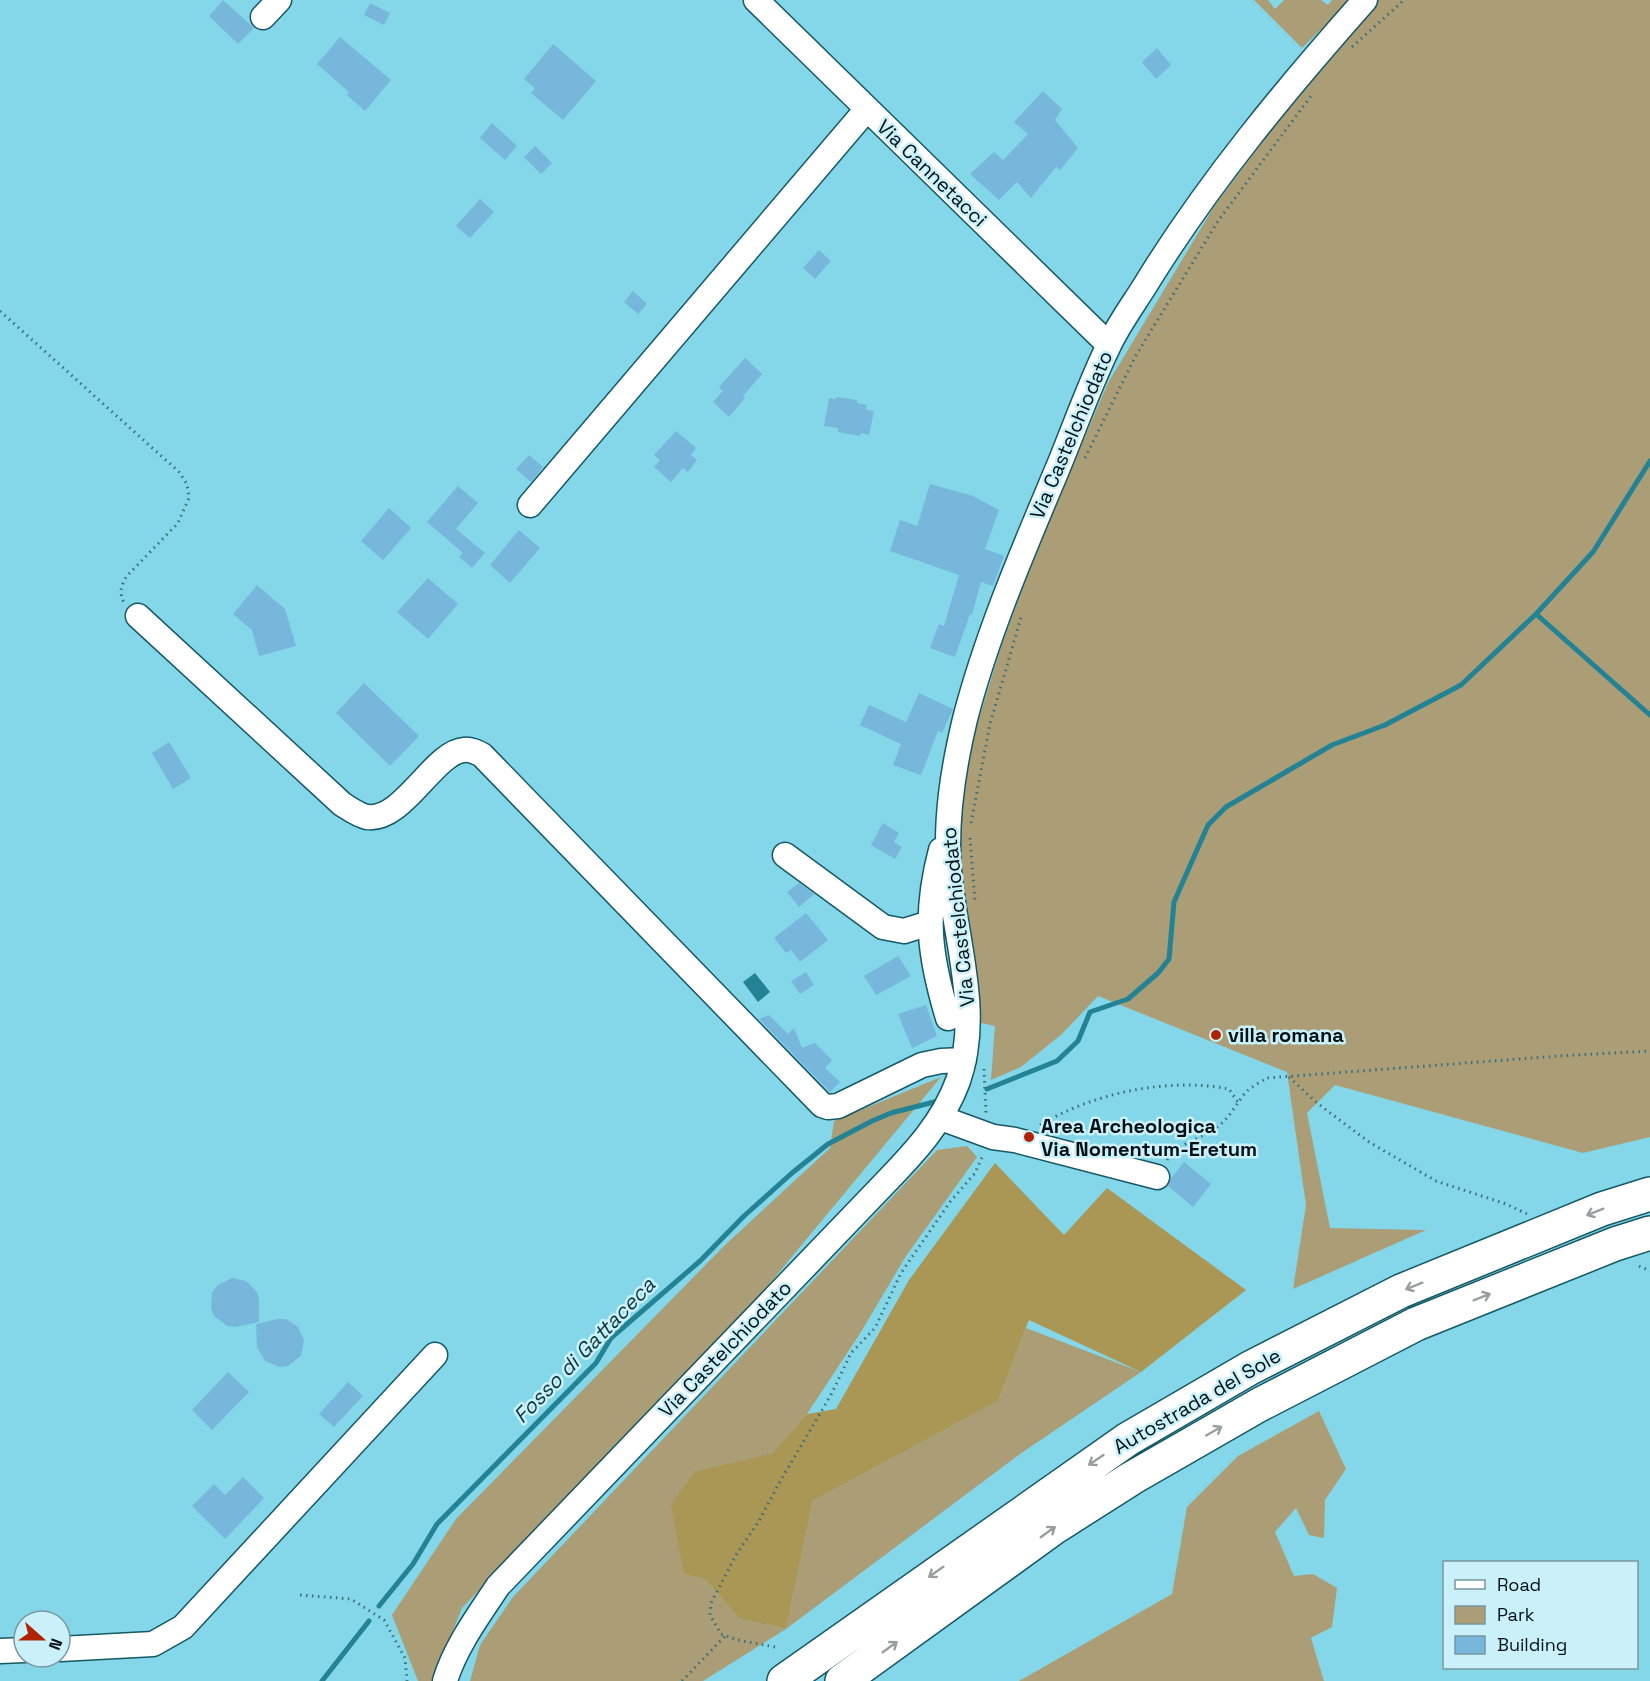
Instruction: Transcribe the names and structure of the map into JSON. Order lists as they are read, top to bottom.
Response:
{
  "streets": {
    "highway": ["Autostrada del Sole"],
    "street": ["Via Cannetacci", "Via Castelchiodato"]
  },
  "crossings": [
    ["Via Cannetacci", "Via Castelchiodato"]
  ],
  "water": ["Fosso di Gattaceca"],
  "places": ["villa romana", "Area Archeologica Via Nomentum-Eretum"],
  "legend": ["Road", "Park", "Building"],
  "north": "right"
}
